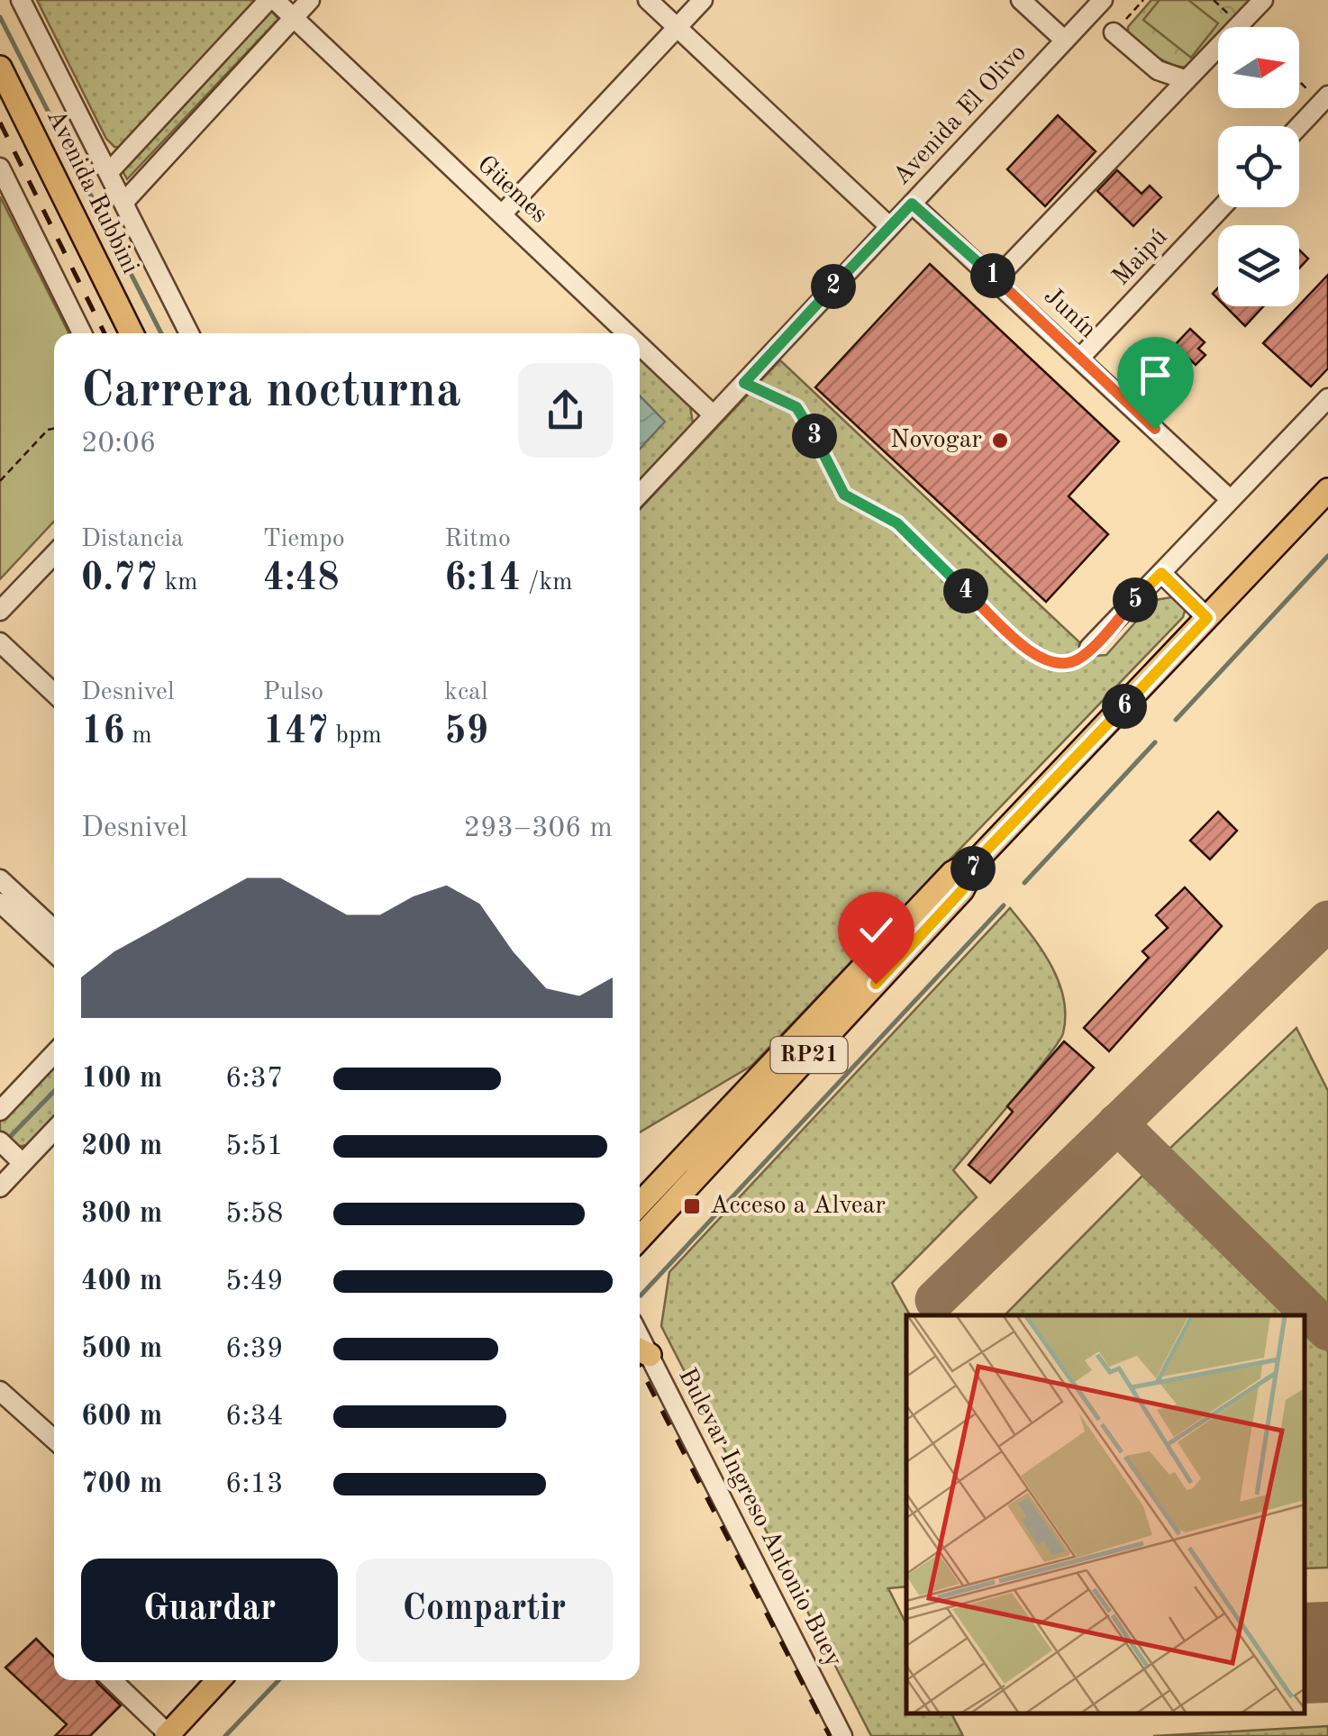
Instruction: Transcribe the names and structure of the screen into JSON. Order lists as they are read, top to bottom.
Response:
{
  "streets": {
    "main road": ["Avenida Rubbini", "RP21"],
    "street": [
      "Avenida El Olivo",
      "Güemes",
      "Maipú",
      "Junín",
      "Bulevar Ingreso Antonio Buey"
    ]
  },
  "crossings": [
    ["Avenida El Olivo", "Güemes"],
    ["Avenida El Olivo", "Junín"],
    ["Maipú", "Junín"]
  ],
  "places": {
    "other": ["Novogar"],
    "transit": ["Acceso a Alvear"]
  },
  "north": "right",
  "page": {
    "pins": [
      "1",
      "2",
      "3",
      "4",
      "5",
      "6",
      "7"
    ],
    "heading": ["Carrera nocturna", "20:06"],
    "stats": [
      ["Distancia", "0.77 km"],
      ["Tiempo", "4:48"],
      ["Ritmo", "6:14 /km"],
      ["Desnivel", "16 m"],
      ["Pulso", "147 bpm"],
      ["kcal", "59"]
    ],
    "chart": ["Desnivel", "293–306 m"],
    "list": [
      {
        "name": "100 m",
        "note": "6:37"
      },
      {
        "name": "200 m",
        "note": "5:51"
      },
      {
        "name": "300 m",
        "note": "5:58"
      },
      {
        "name": "400 m",
        "note": "5:49"
      },
      {
        "name": "500 m",
        "note": "6:39"
      },
      {
        "name": "600 m",
        "note": "6:34"
      },
      {
        "name": "700 m",
        "note": "6:13"
      }
    ],
    "buttons": ["Guardar", "Compartir"]
  }
}
